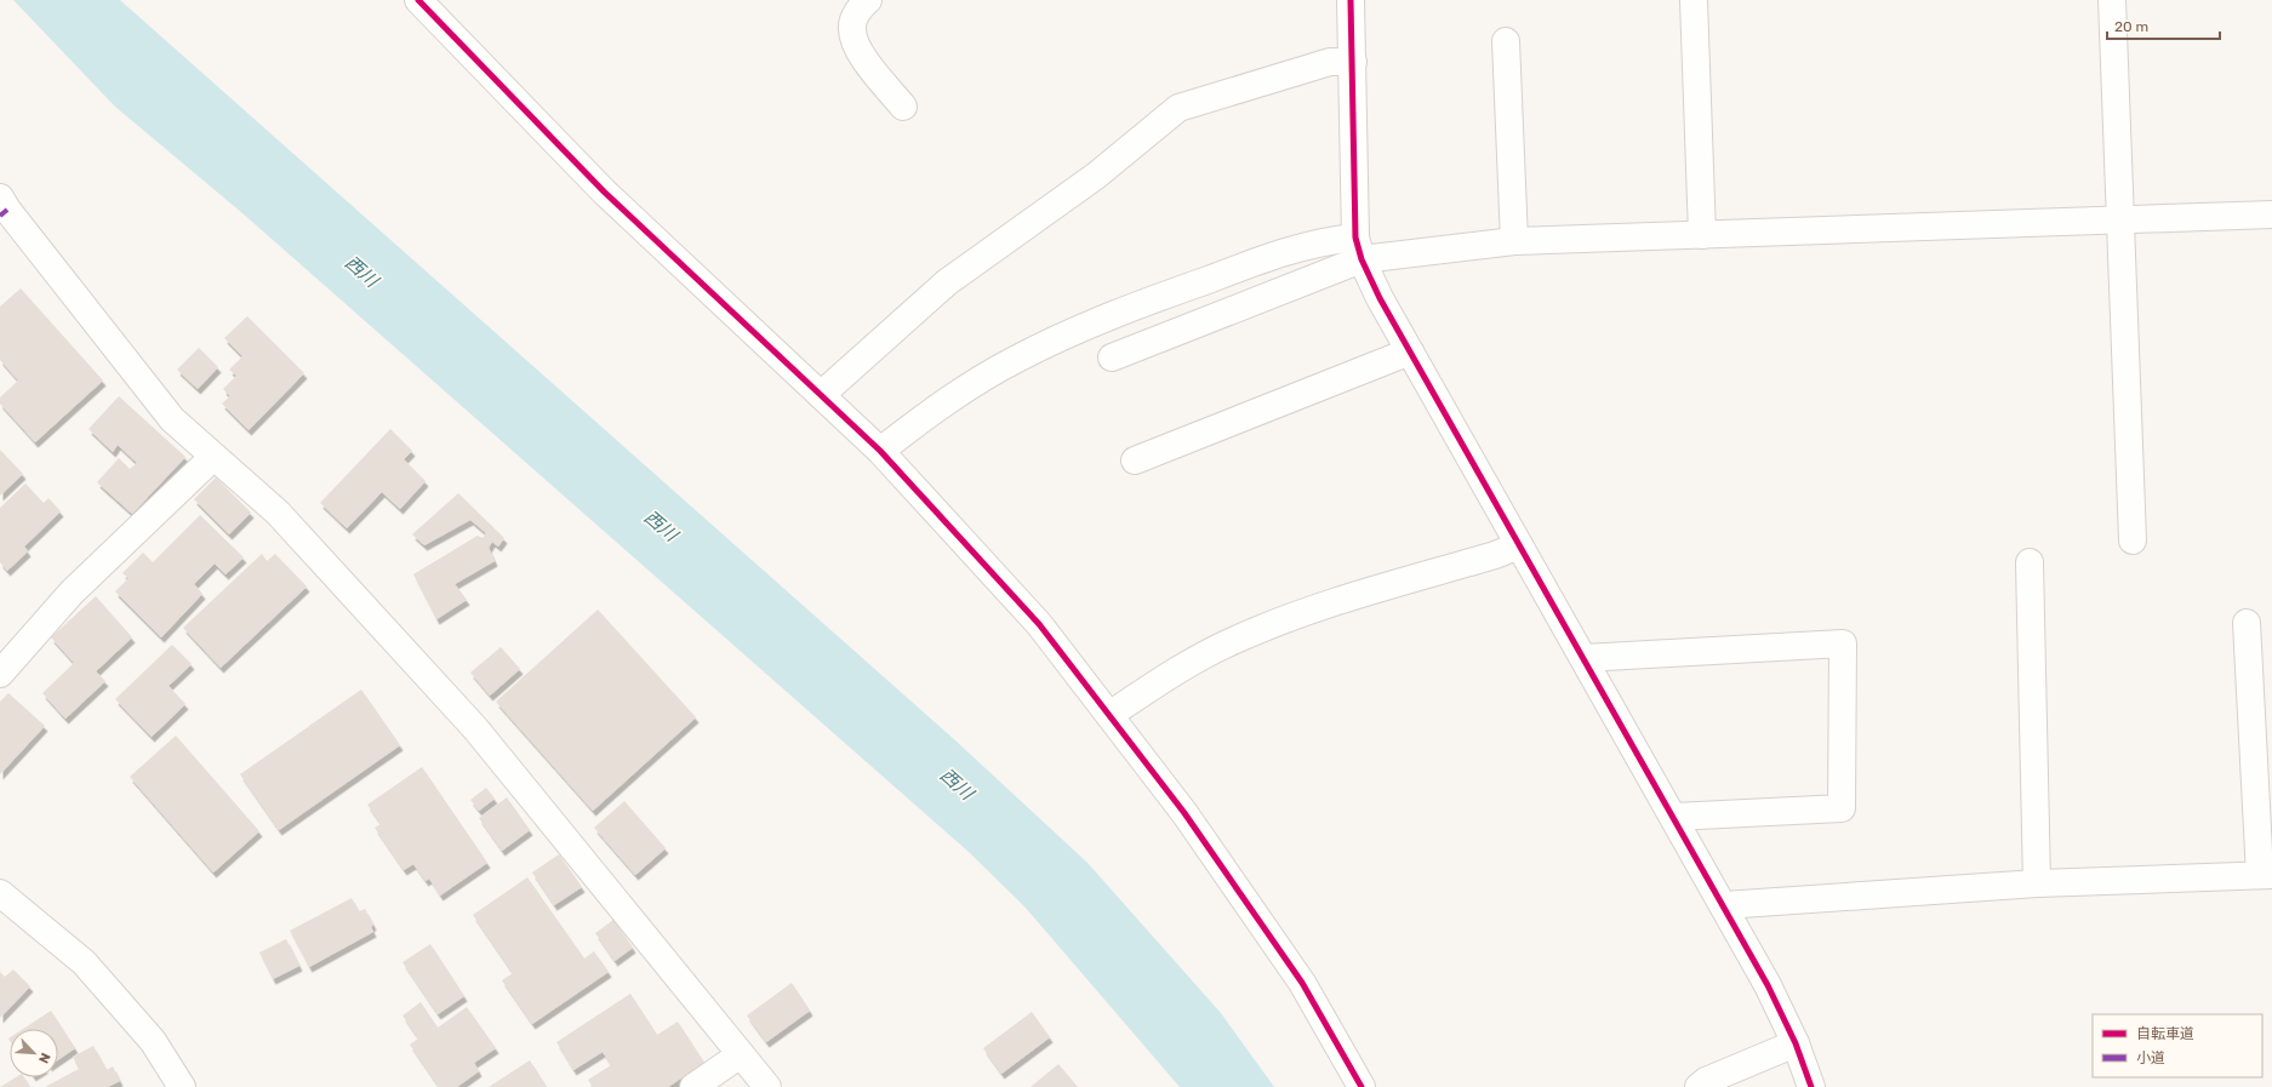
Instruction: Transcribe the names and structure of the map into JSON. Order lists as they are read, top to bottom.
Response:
{
  "water": ["西川"],
  "legend": ["自転車道", "小道"],
  "scale_bar": "20 m",
  "north": "bottom right"
}
